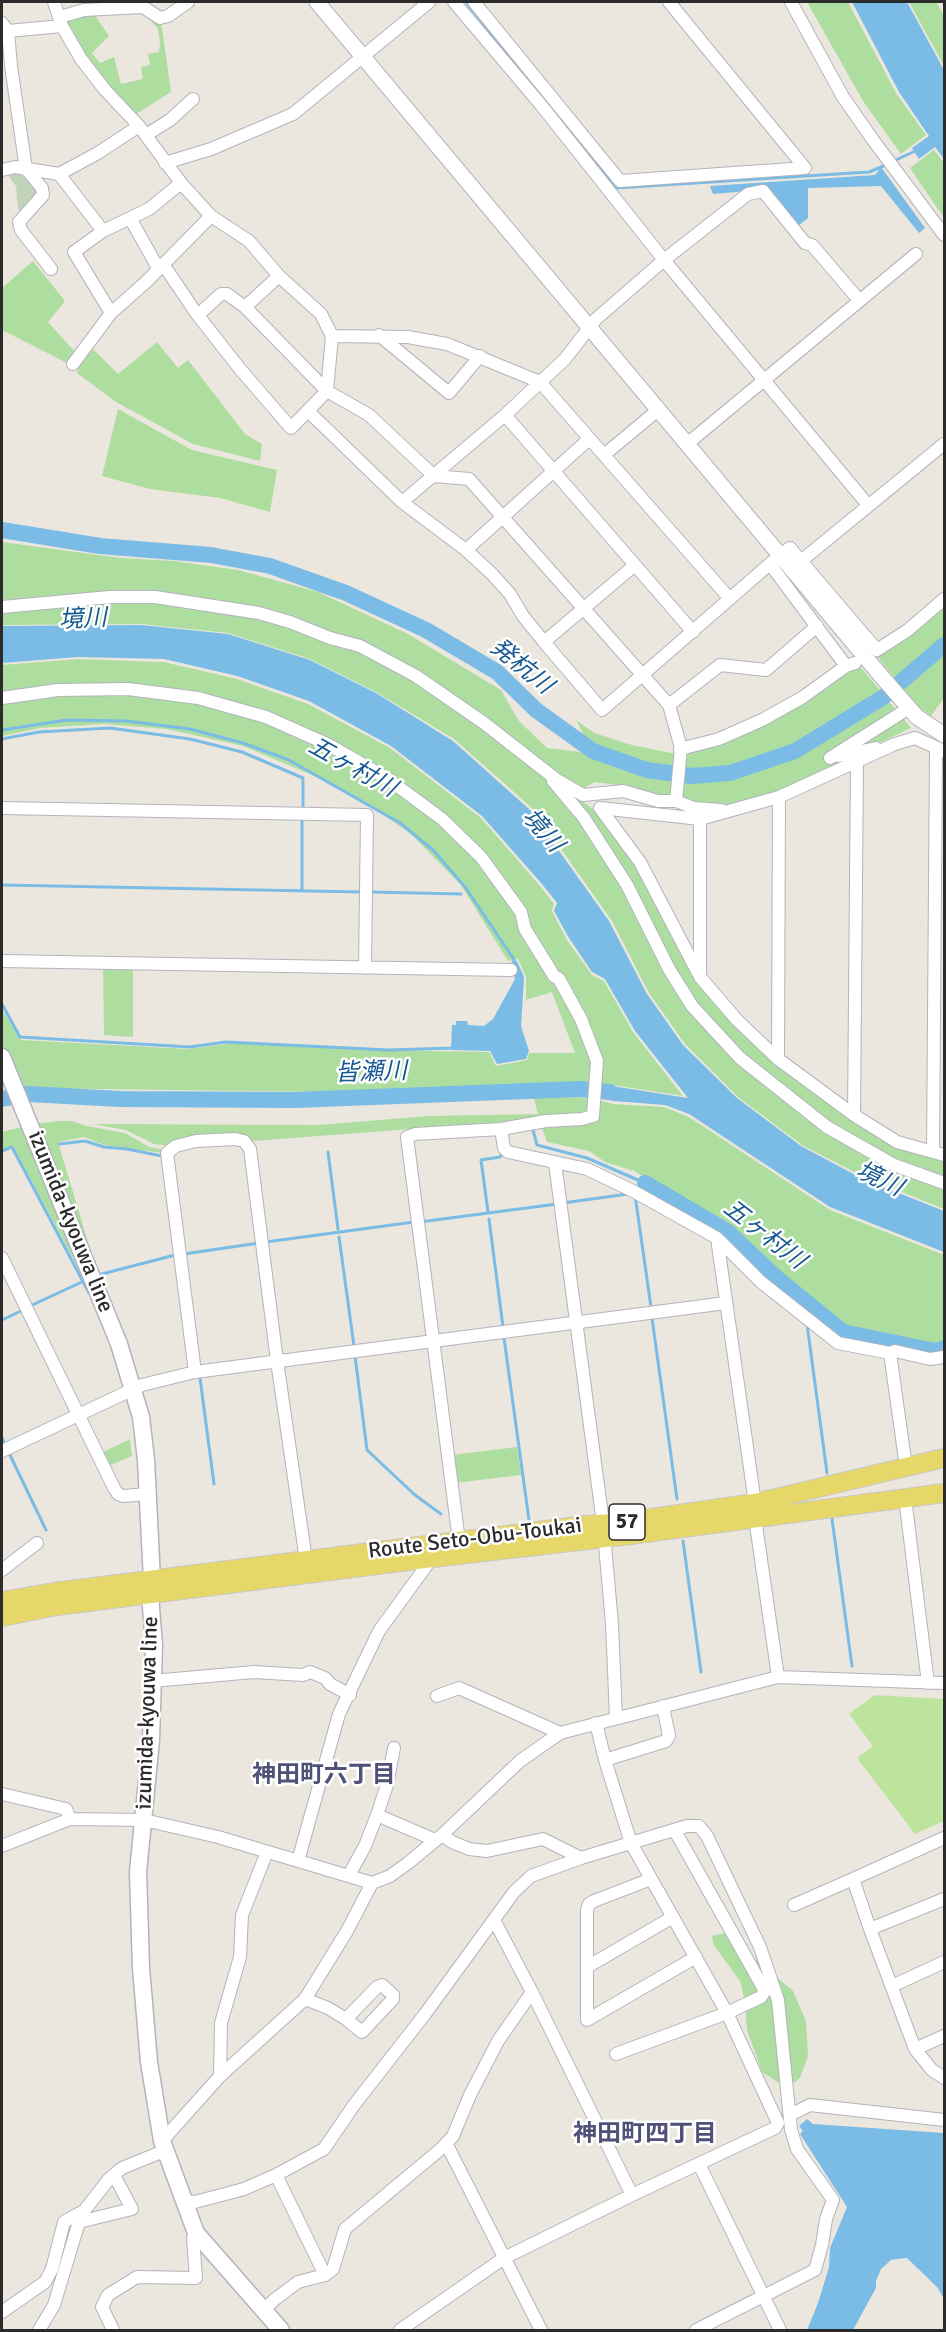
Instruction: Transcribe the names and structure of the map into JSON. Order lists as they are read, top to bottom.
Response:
{
  "streets": {
    "main road": ["izumida-kyouwa line", "57", "Route Seto-Obu-Toukai"]
  },
  "crossings": [
    ["izumida-kyouwa line", "Route Seto-Obu-Toukai"],
    ["57", "Route Seto-Obu-Toukai"]
  ],
  "districts": ["神田町六丁目", "神田町四丁目"],
  "water": [
    "境川",
    "発杭川",
    "五ヶ村川",
    "皆瀬川"
  ]
}
